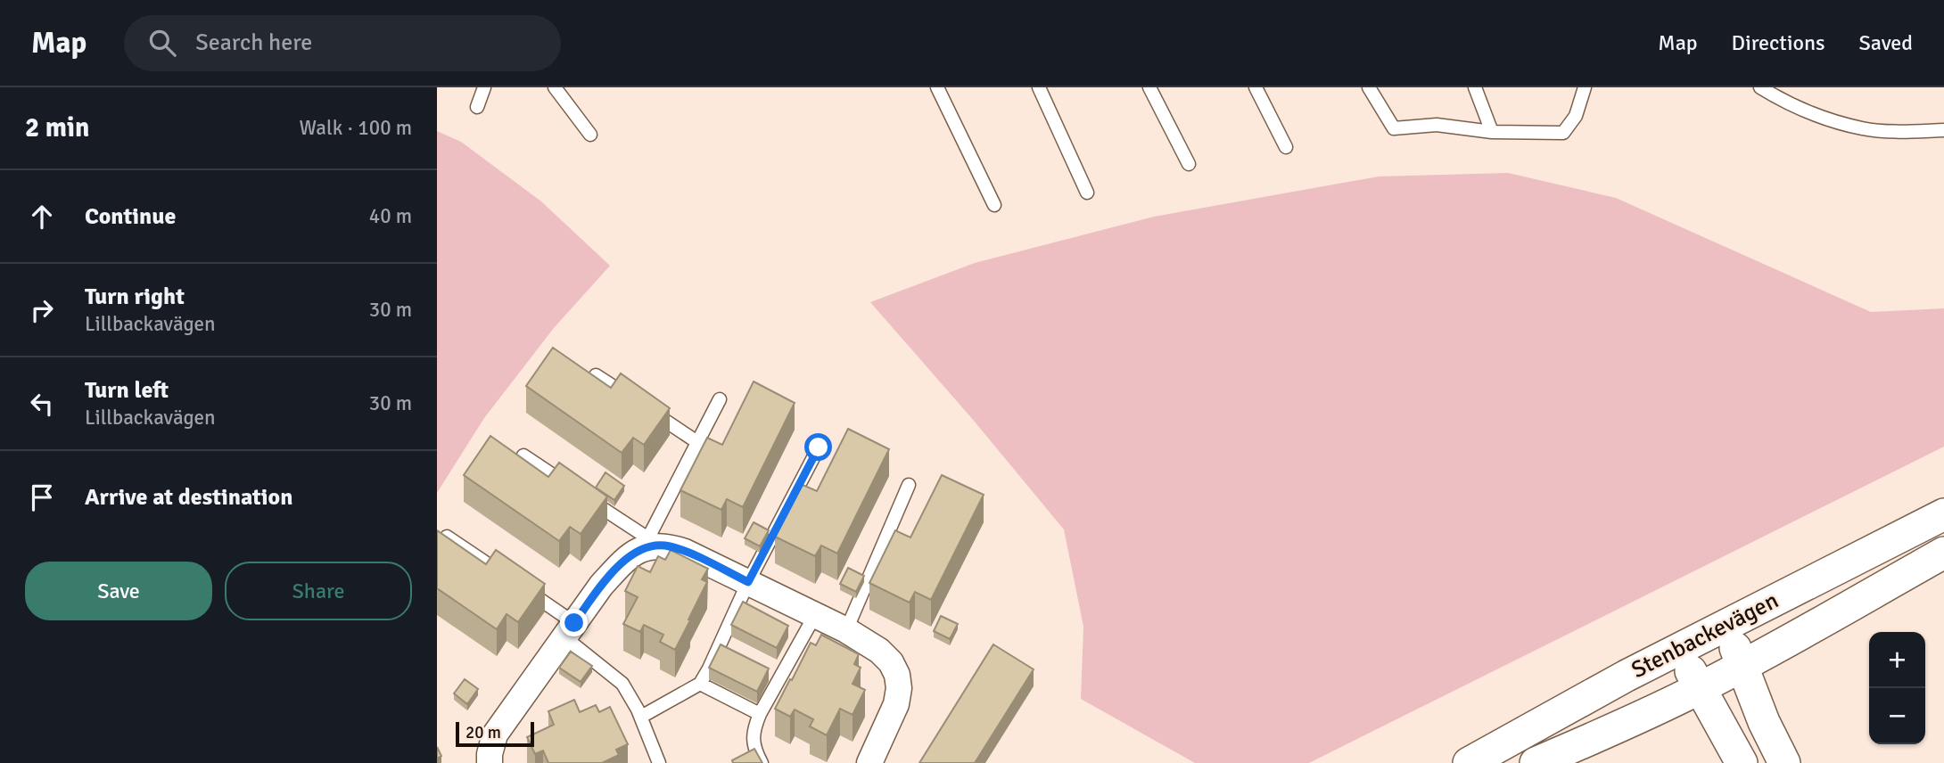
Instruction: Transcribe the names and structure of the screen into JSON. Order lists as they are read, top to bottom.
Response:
{
  "streets": {
    "street": ["Stenbackevägen"]
  },
  "scale_bar": "20 m",
  "page": {
    "header": "Map",
    "search": "Search here",
    "nav": ["Map", "Directions", "Saved"],
    "heading": ["2 min", "Walk · 100 m"],
    "list": [
      ["Continue", "40 m"],
      ["Turn right", "Lillbackavägen", "30 m"],
      ["Turn left", "Lillbackavägen", "30 m"],
      "Arrive at destination"
    ],
    "buttons": ["Save", "Share"],
    "map_buttons": ["+", "−"],
    "scale": "20 m"
  }
}
